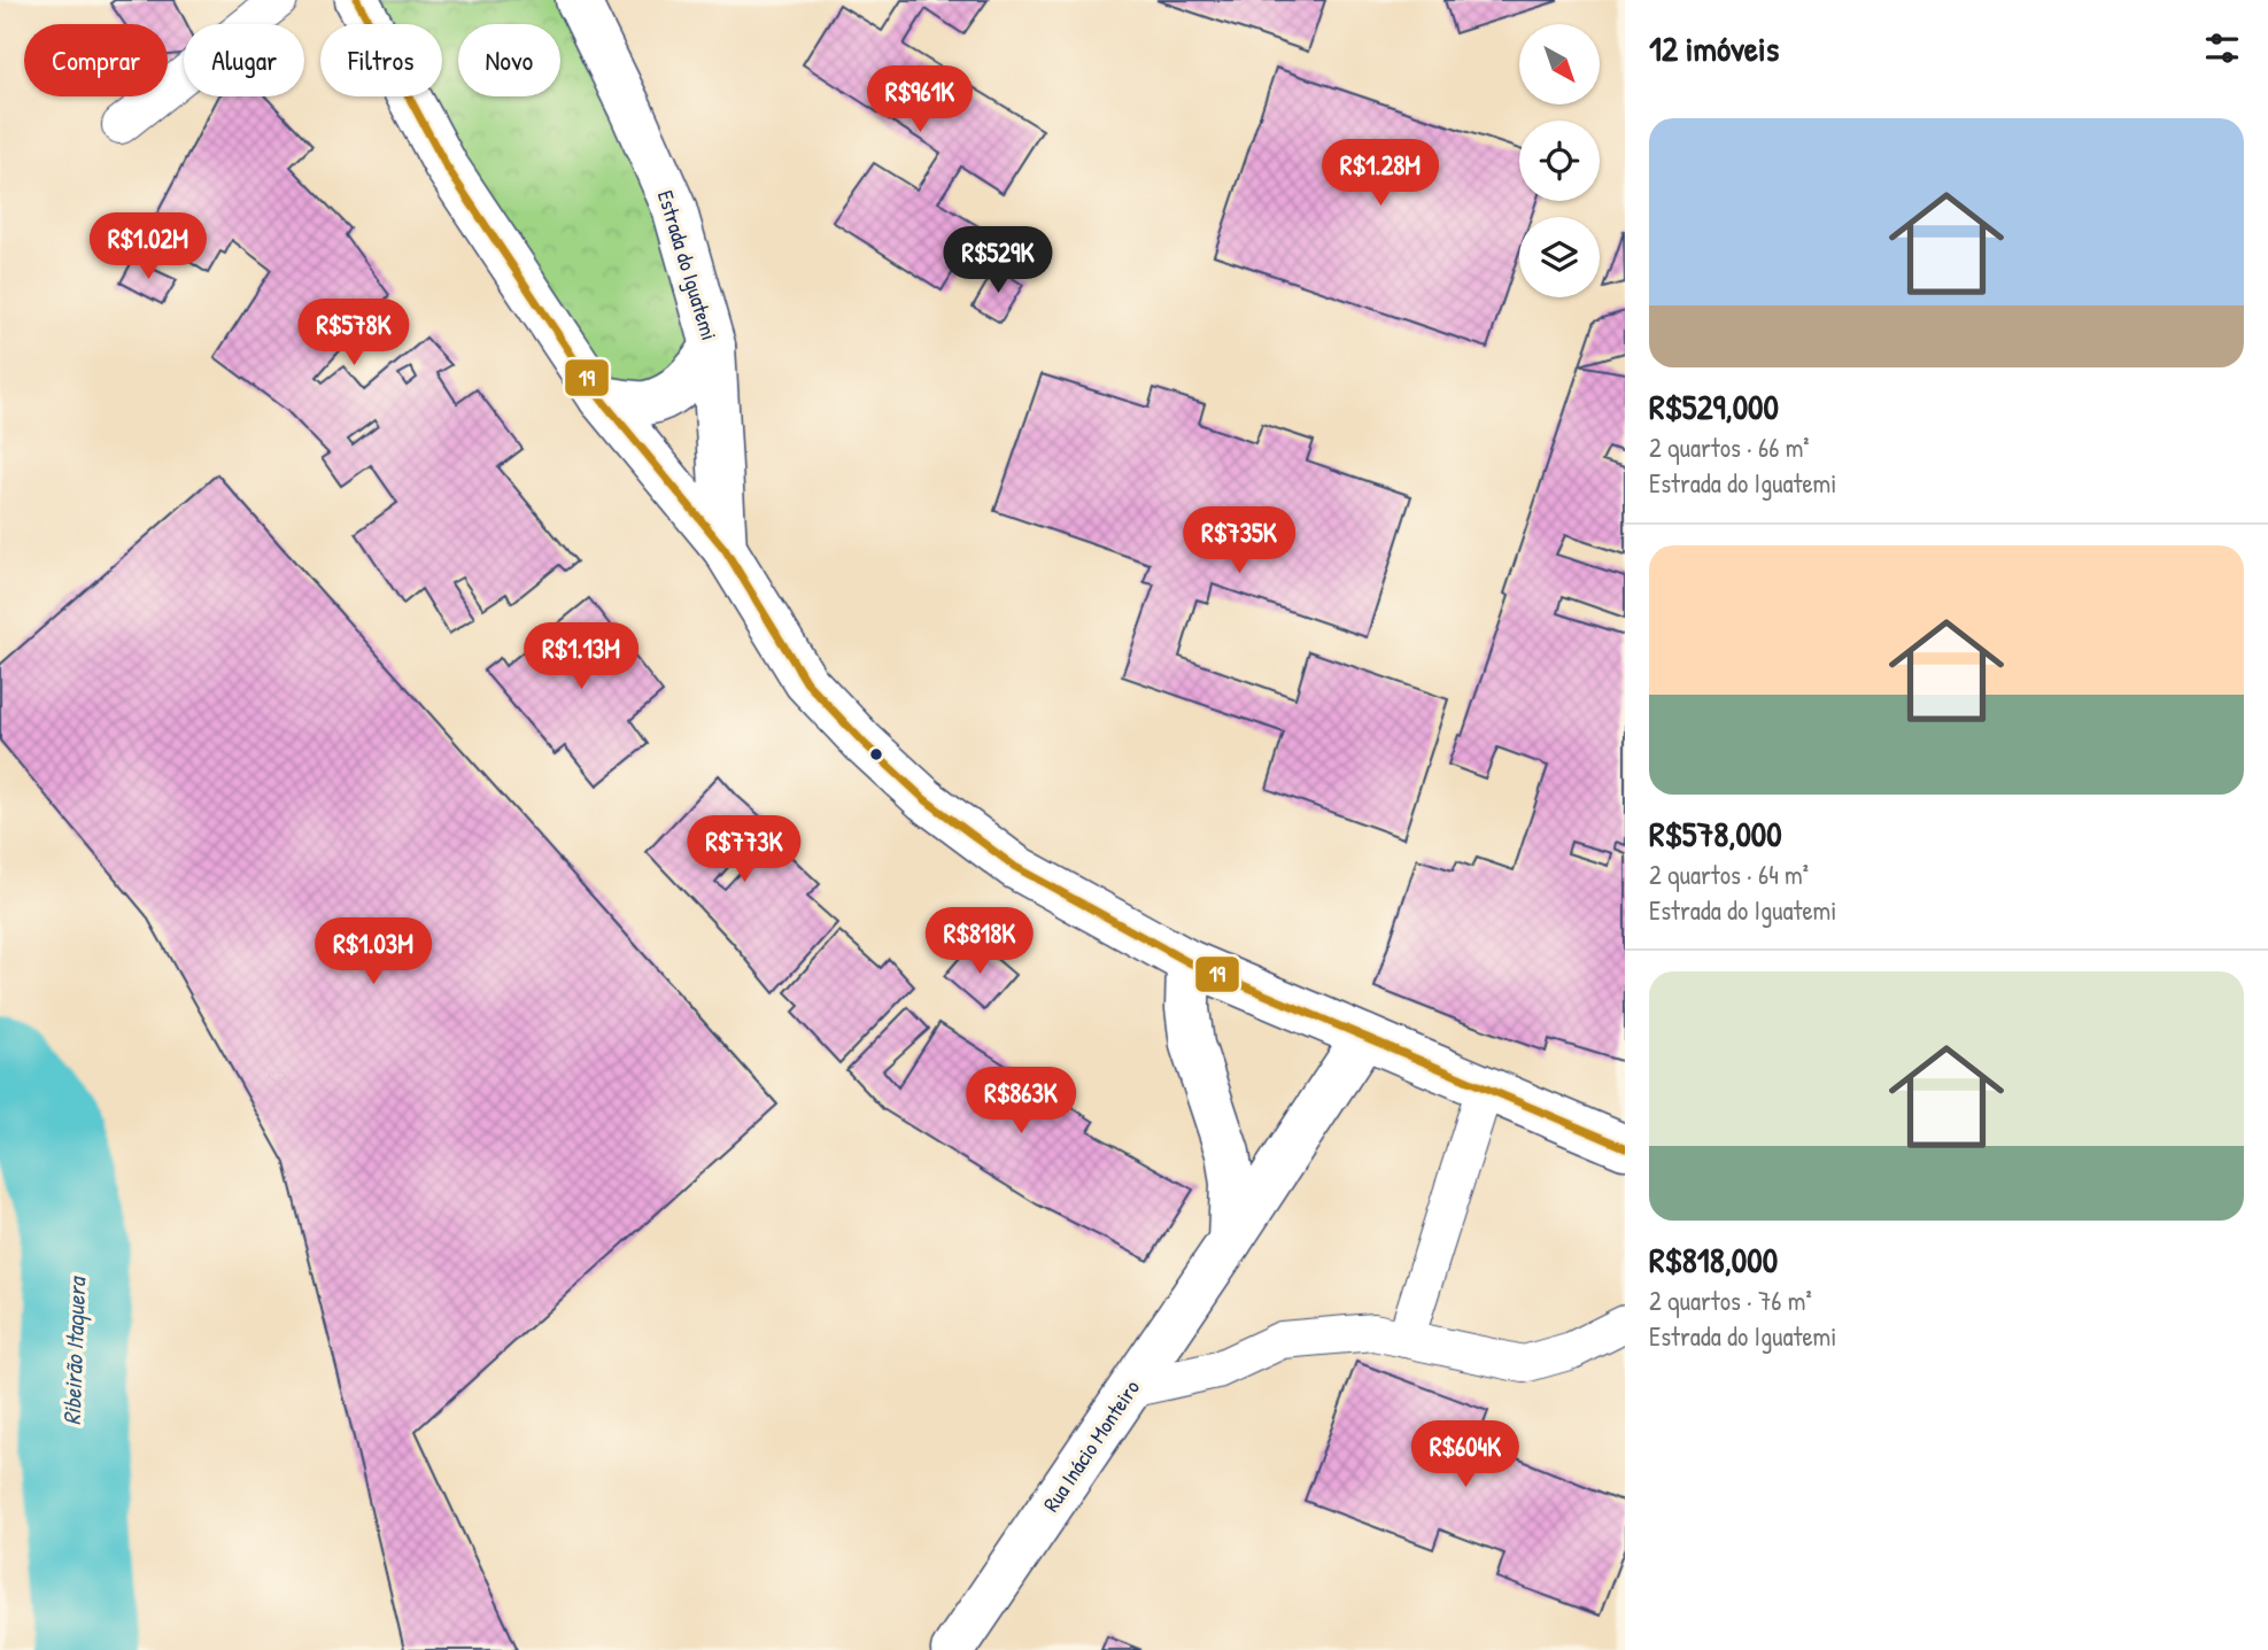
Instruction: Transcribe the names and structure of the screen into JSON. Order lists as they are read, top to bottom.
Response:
{
  "streets": {
    "main road": ["Estrada do Iguatemi", "Rua Inácio Monteiro"]
  },
  "crossings": [
    ["Estrada do Iguatemi", "Rua Inácio Monteiro"]
  ],
  "water": ["Ribeirão Itaquera"],
  "lines": ["transit line 19"],
  "north": "bottom right",
  "page": {
    "heading": "12 imóveis",
    "chip": [
      "Comprar",
      "Alugar",
      "Filtros",
      "Novo"
    ],
    "price": [
      "R$961K",
      "R$1.28M",
      "R$1.02M",
      "R$529K",
      "R$578K",
      "R$735K",
      "R$1.13M",
      "R$773K",
      "R$818K",
      "R$1.03M",
      "R$863K",
      "R$604K"
    ],
    "list": [
      {
        "name": "R$529,000",
        "note": "2 quartos · 66 m² · Estrada do Iguatemi"
      },
      {
        "name": "R$578,000",
        "note": "2 quartos · 64 m² · Estrada do Iguatemi"
      },
      {
        "name": "R$818,000",
        "note": "2 quartos · 76 m² · Estrada do Iguatemi"
      }
    ]
  }
}
